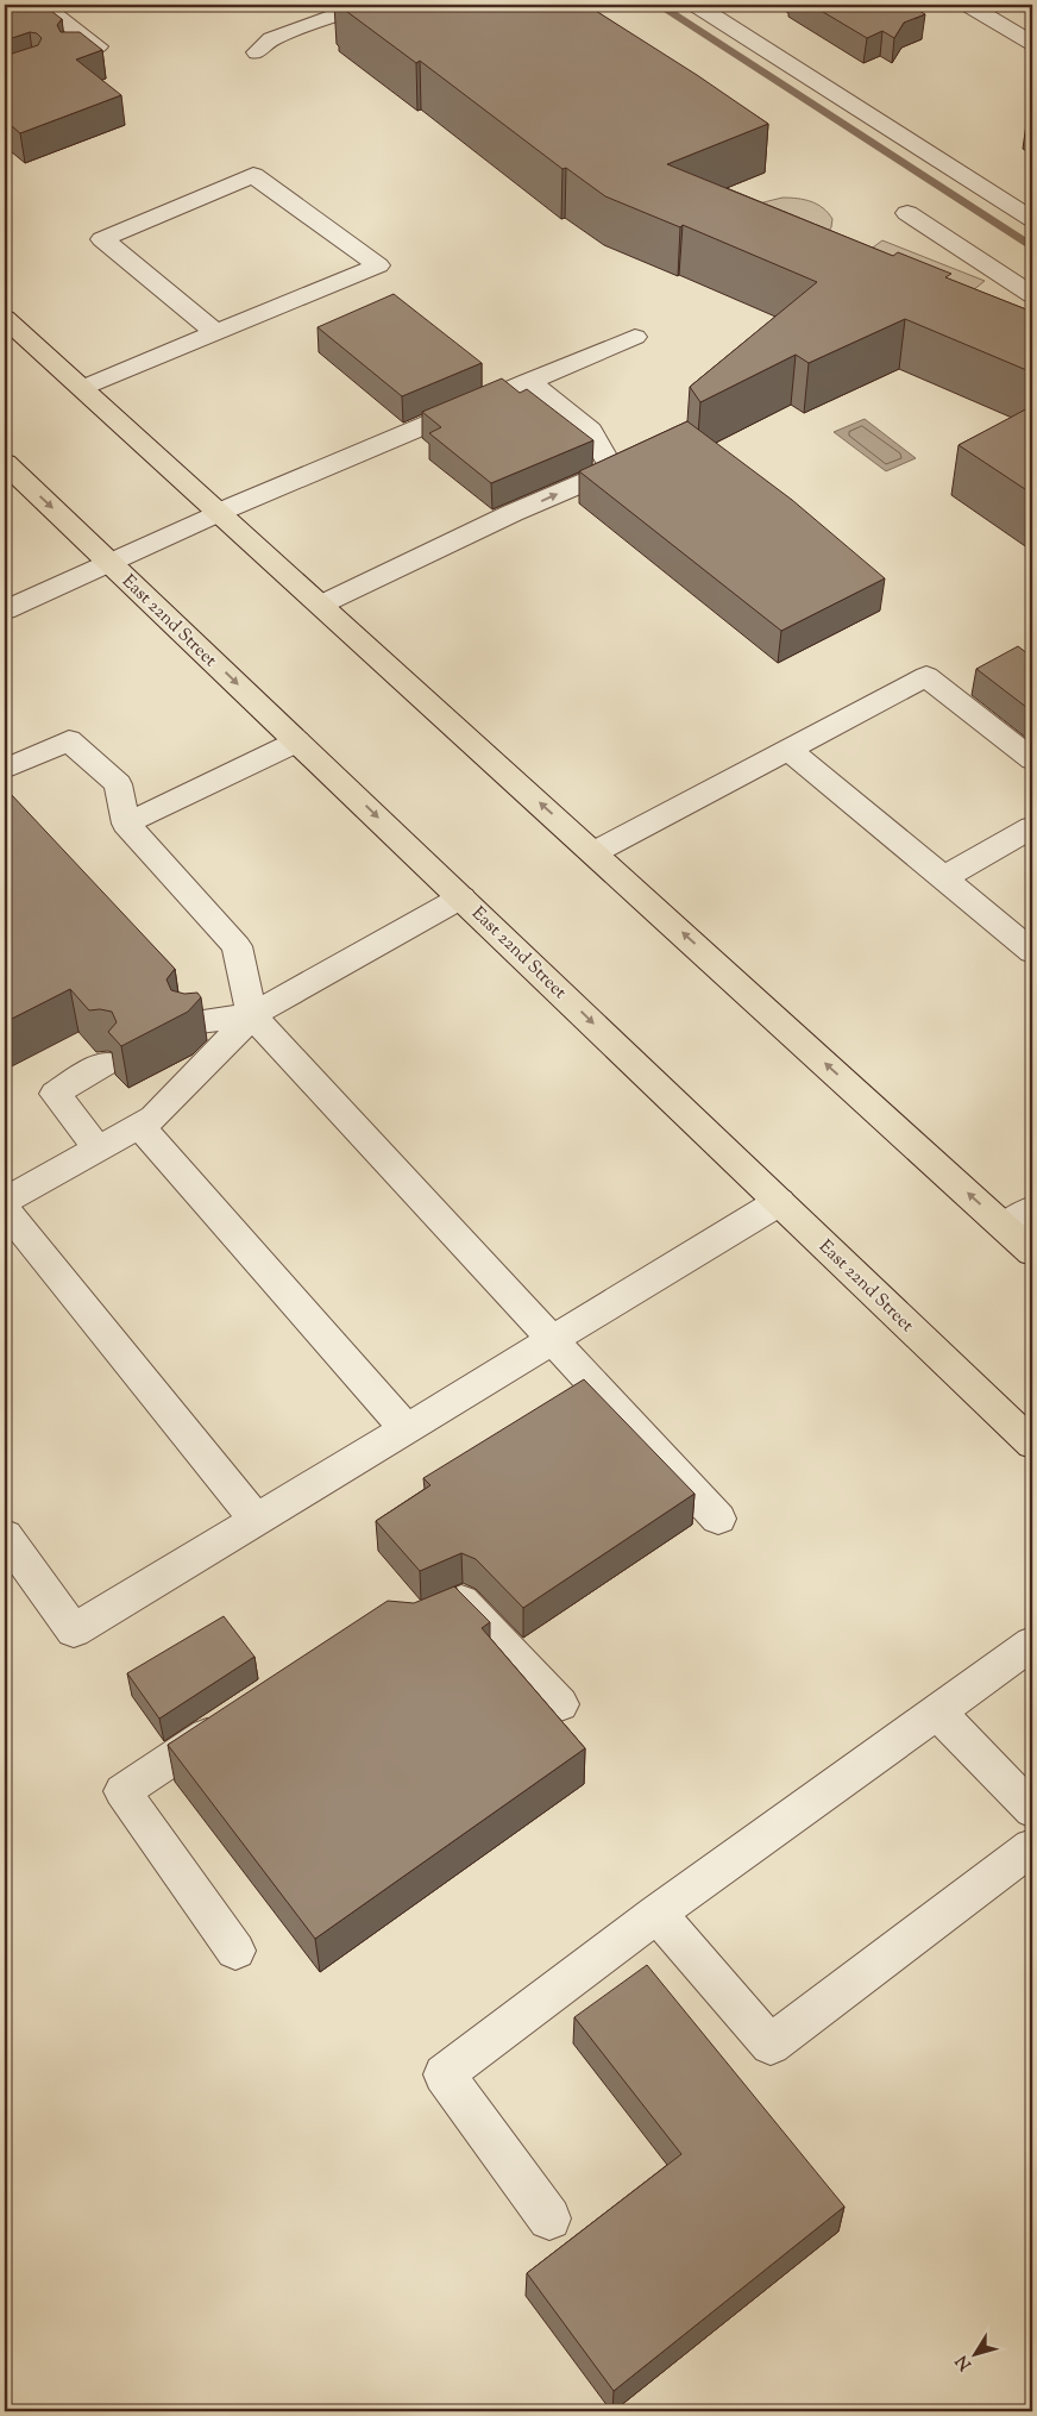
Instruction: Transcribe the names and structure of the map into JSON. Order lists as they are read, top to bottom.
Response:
{
  "streets": {
    "main road": ["East 22nd Street"]
  },
  "north": "bottom left"
}
